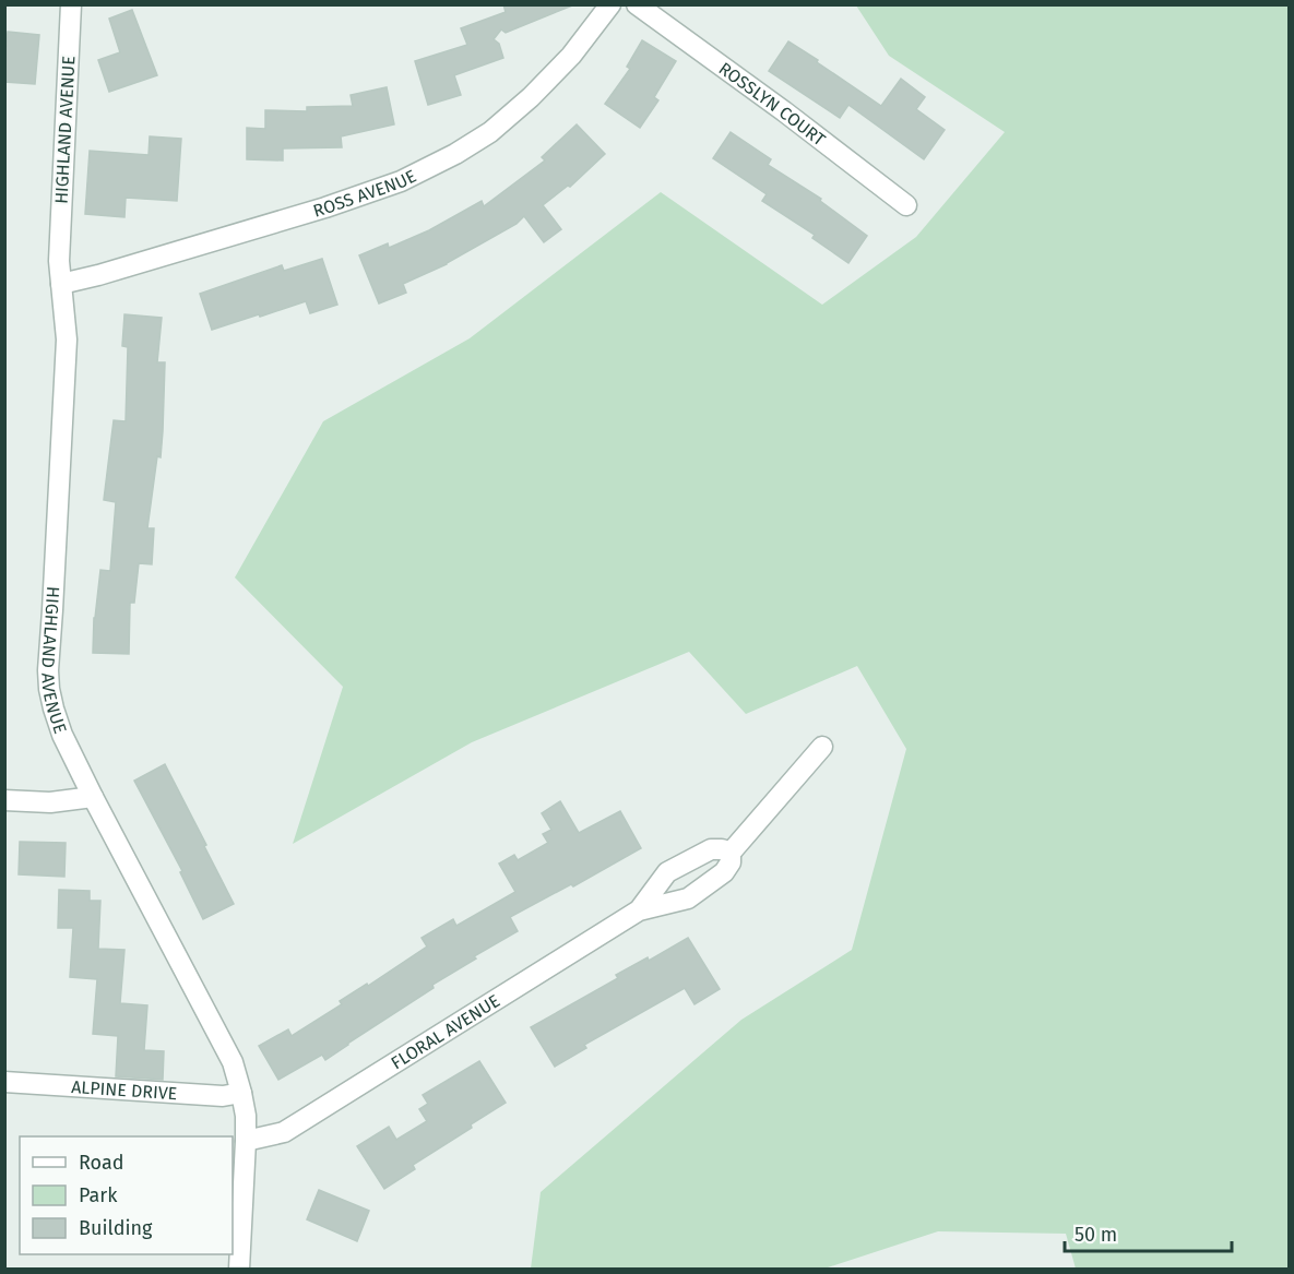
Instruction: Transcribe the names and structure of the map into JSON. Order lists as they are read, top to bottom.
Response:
{
  "streets": {
    "street": [
      "ROSSLYN COURT",
      "HIGHLAND AVENUE",
      "ROSS AVENUE",
      "FLORAL AVENUE",
      "ALPINE DRIVE"
    ]
  },
  "crossings": [
    ["HIGHLAND AVENUE", "ROSS AVENUE"],
    ["HIGHLAND AVENUE", "FLORAL AVENUE"],
    ["HIGHLAND AVENUE", "ALPINE DRIVE"]
  ],
  "legend": ["Road", "Park", "Building"],
  "scale_bar": "50 m"
}
